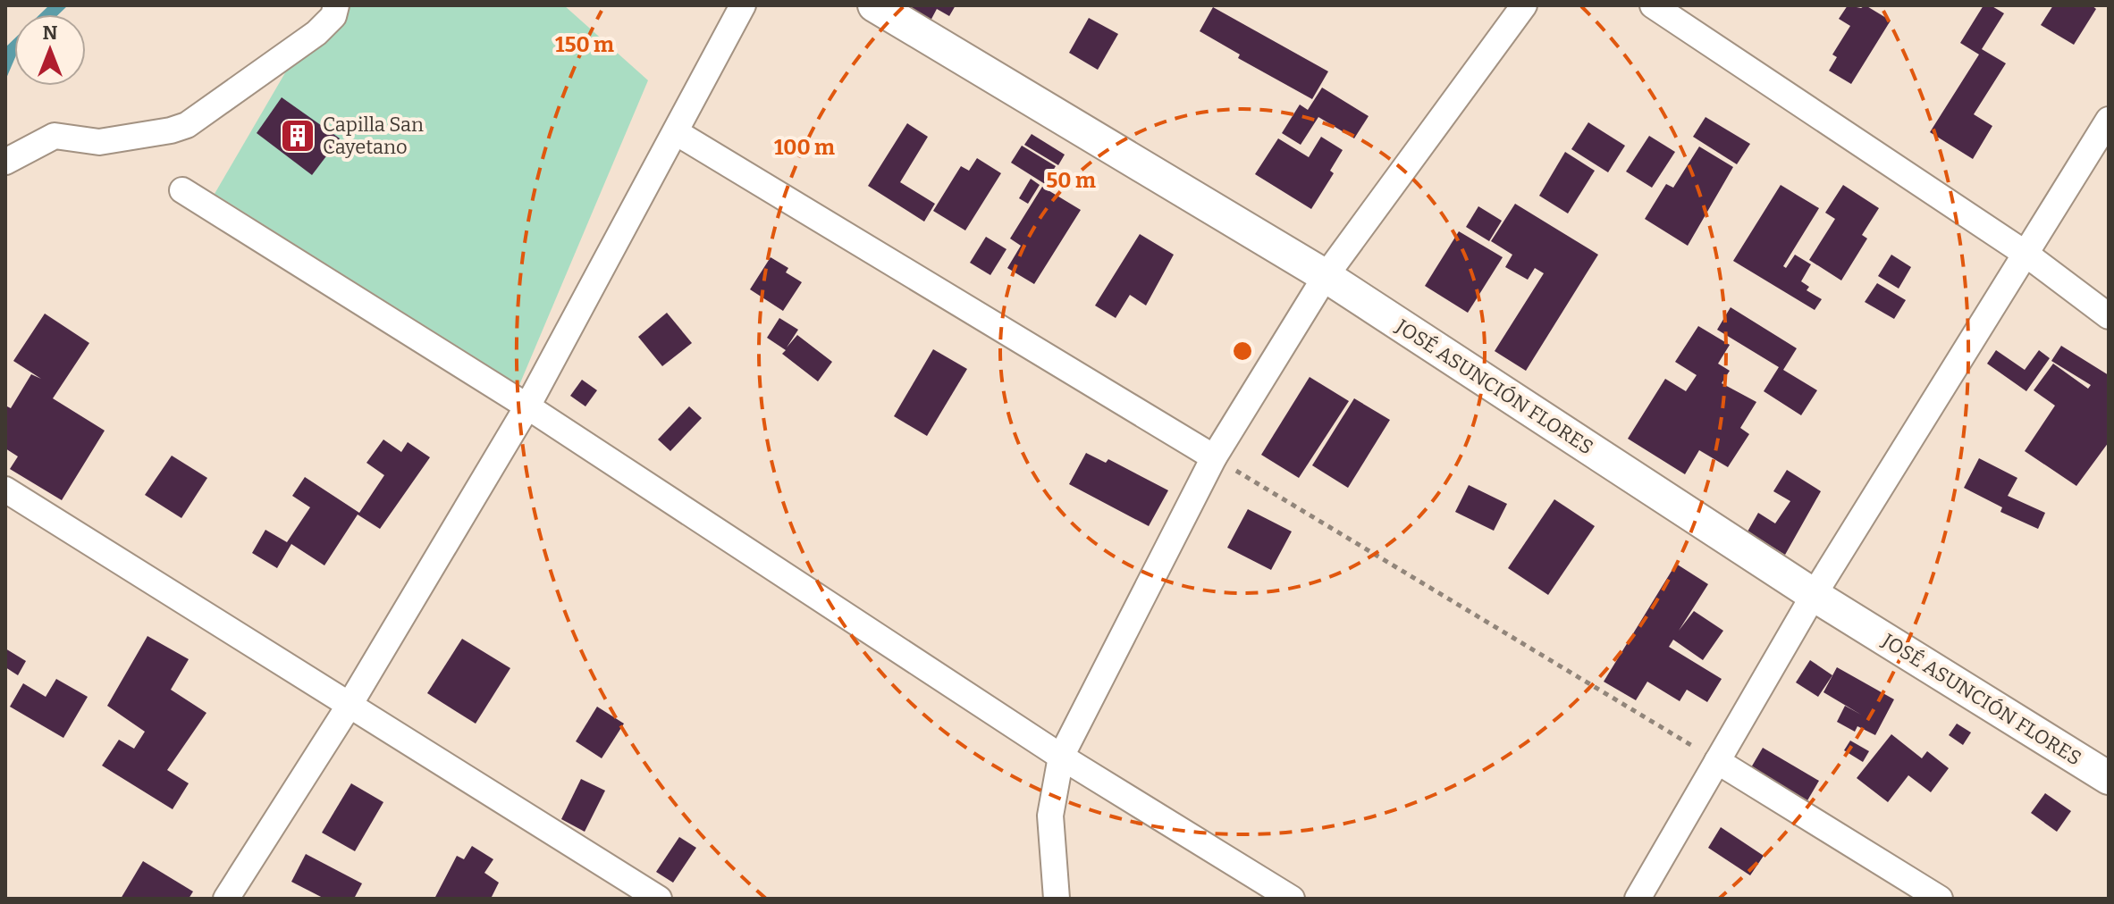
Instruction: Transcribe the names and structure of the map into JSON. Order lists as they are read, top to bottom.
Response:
{
  "streets": {
    "street": ["JOSÉ ASUNCIÓN FLORES"]
  },
  "places": {
    "building": ["Capilla San Cayetano"]
  },
  "north": "top",
  "rings": ["150 m", "100 m", "50 m"]
}
